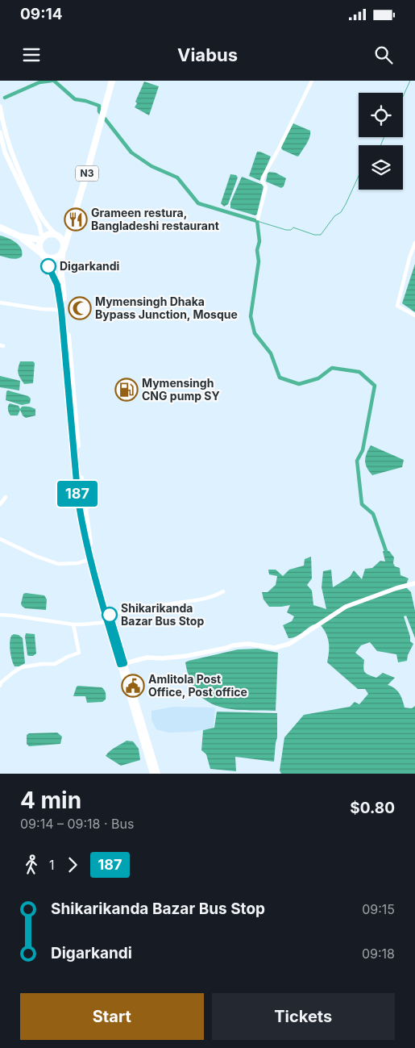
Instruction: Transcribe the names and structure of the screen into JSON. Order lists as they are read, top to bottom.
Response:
{
  "streets": {
    "highway": ["N3"]
  },
  "places": {
    "restaurant": ["Grameen restura, Bangladeshi restaurant"],
    "other": ["Digarkandi", "Shikarikanda Bazar Bus Stop"],
    "mosque": ["Mymensingh Dhaka Bypass Junction, Mosque"],
    "fuel station": ["Mymensingh CNG pump SY"],
    "public building": ["Amlitola Post Office, Post office"]
  },
  "lines": ["bus line 187"],
  "page": {
    "status": "09:14",
    "header": "Viabus",
    "on_map": "187",
    "heading": ["4 min", "09:14 – 09:18 · Bus", "$0.80"],
    "legs": ["1", "187"],
    "list": [
      {
        "name": "Shikarikanda Bazar Bus Stop",
        "value": "09:15"
      },
      {
        "name": "Digarkandi",
        "value": "09:18"
      }
    ],
    "buttons": ["Start", "Tickets"]
  }
}
